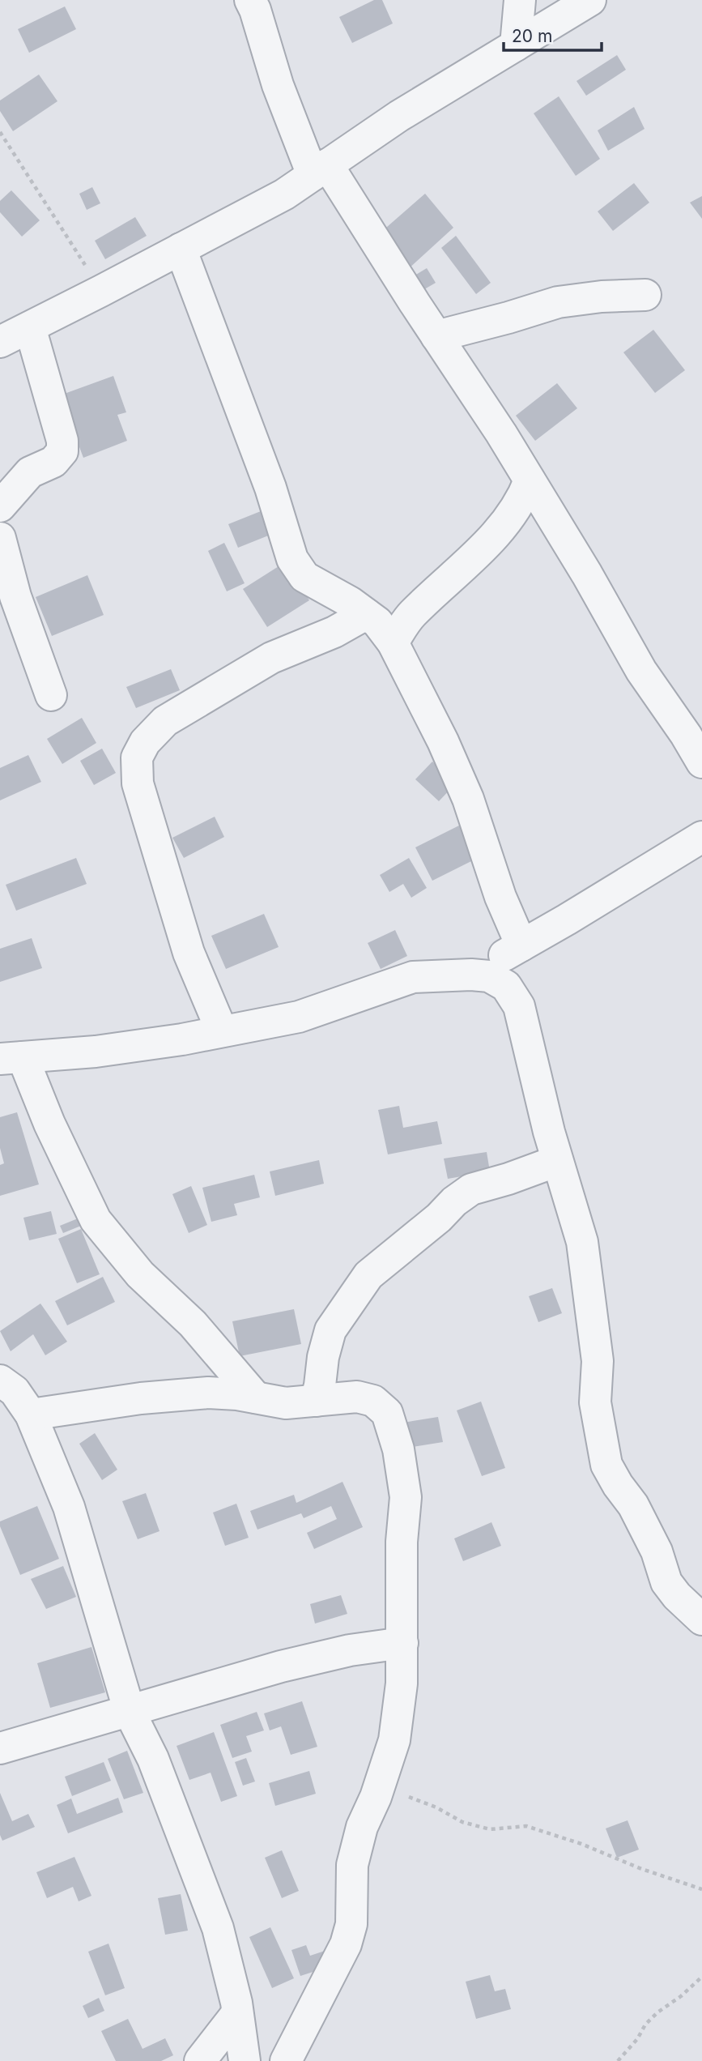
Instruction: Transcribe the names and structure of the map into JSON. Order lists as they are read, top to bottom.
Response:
{
  "scale_bar": "20 m"
}
